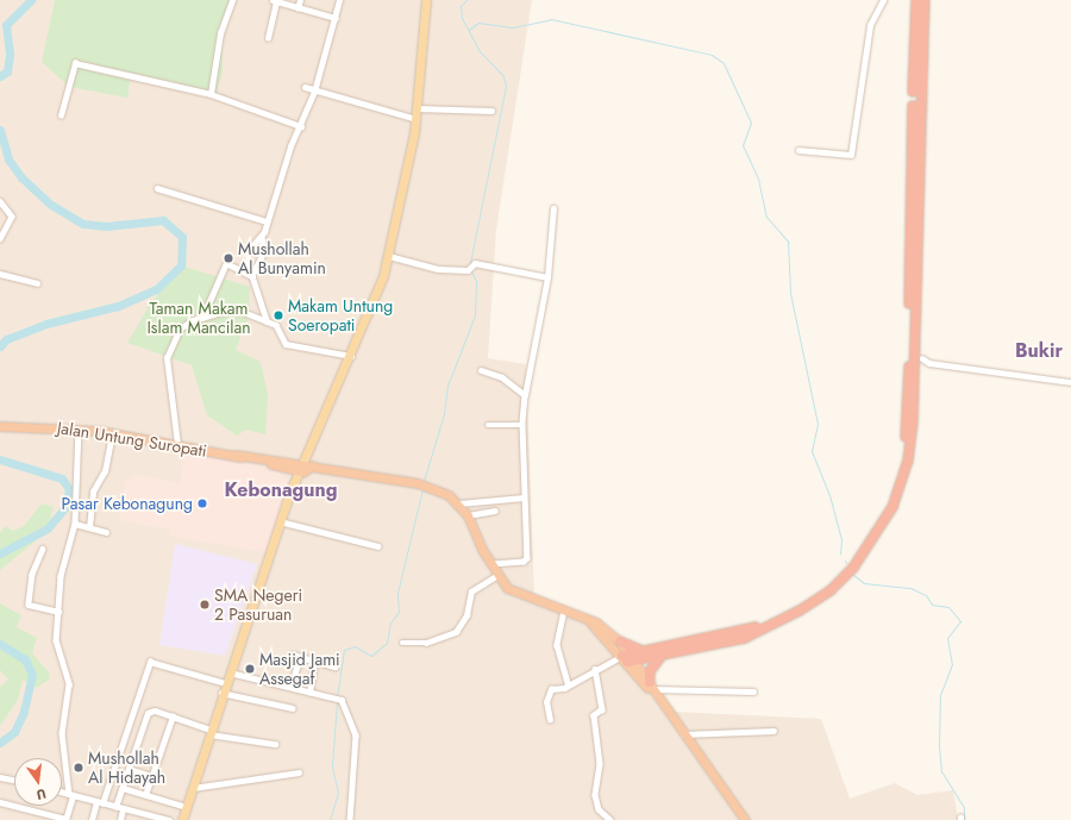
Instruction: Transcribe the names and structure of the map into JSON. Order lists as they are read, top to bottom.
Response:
{
  "streets": {
    "highway": ["Jalan Untung Suropati"]
  },
  "districts": ["Bukir", "Kebonagung"],
  "parks": ["Taman Makam Islam Mancilan"],
  "places": [
    "Mushollah Al Bunyamin",
    "Makam Untung Soeropati",
    "Pasar Kebonagung",
    "SMA Negeri 2 Pasuruan",
    "Masjid Jami Assegaf",
    "Mushollah Al Hidayah"
  ],
  "north": "bottom"
}
